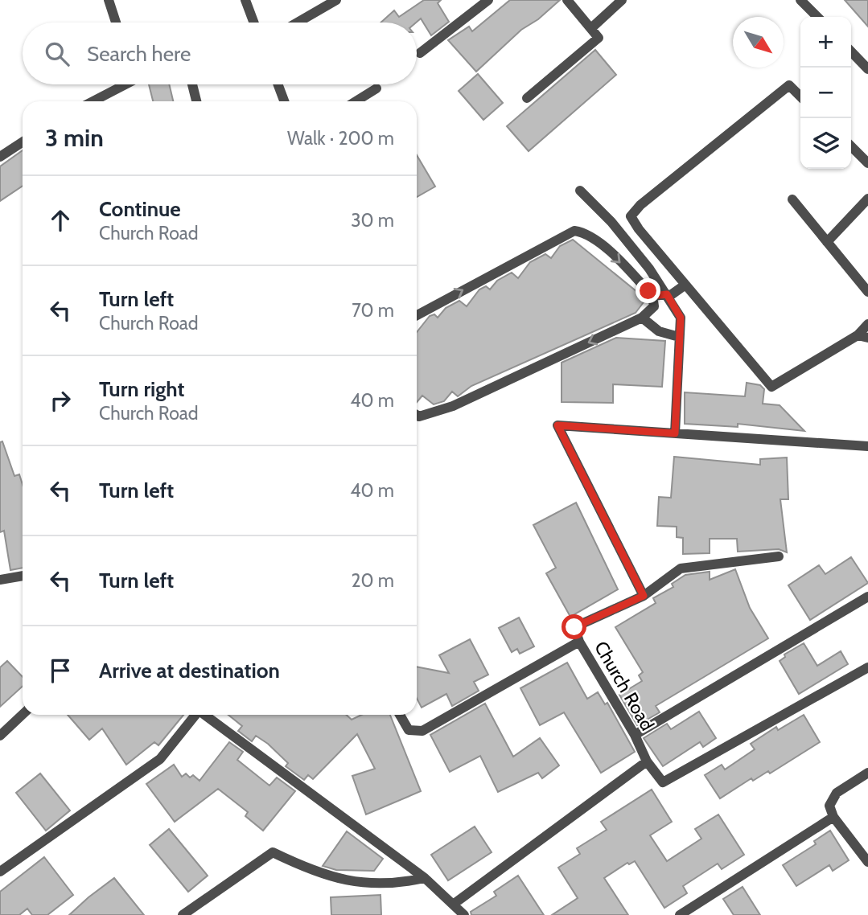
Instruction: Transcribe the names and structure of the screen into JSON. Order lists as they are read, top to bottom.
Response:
{
  "streets": {
    "street": ["Church Road"]
  },
  "north": "bottom right",
  "page": {
    "map_buttons": ["+", "−"],
    "search": "Search here",
    "heading": ["3 min", "Walk · 200 m"],
    "list": [
      ["Continue", "Church Road", "30 m"],
      ["Turn left", "Church Road", "70 m"],
      ["Turn right", "Church Road", "40 m"],
      ["Turn left", "40 m"],
      ["Turn left", "20 m"],
      "Arrive at destination"
    ]
  }
}
